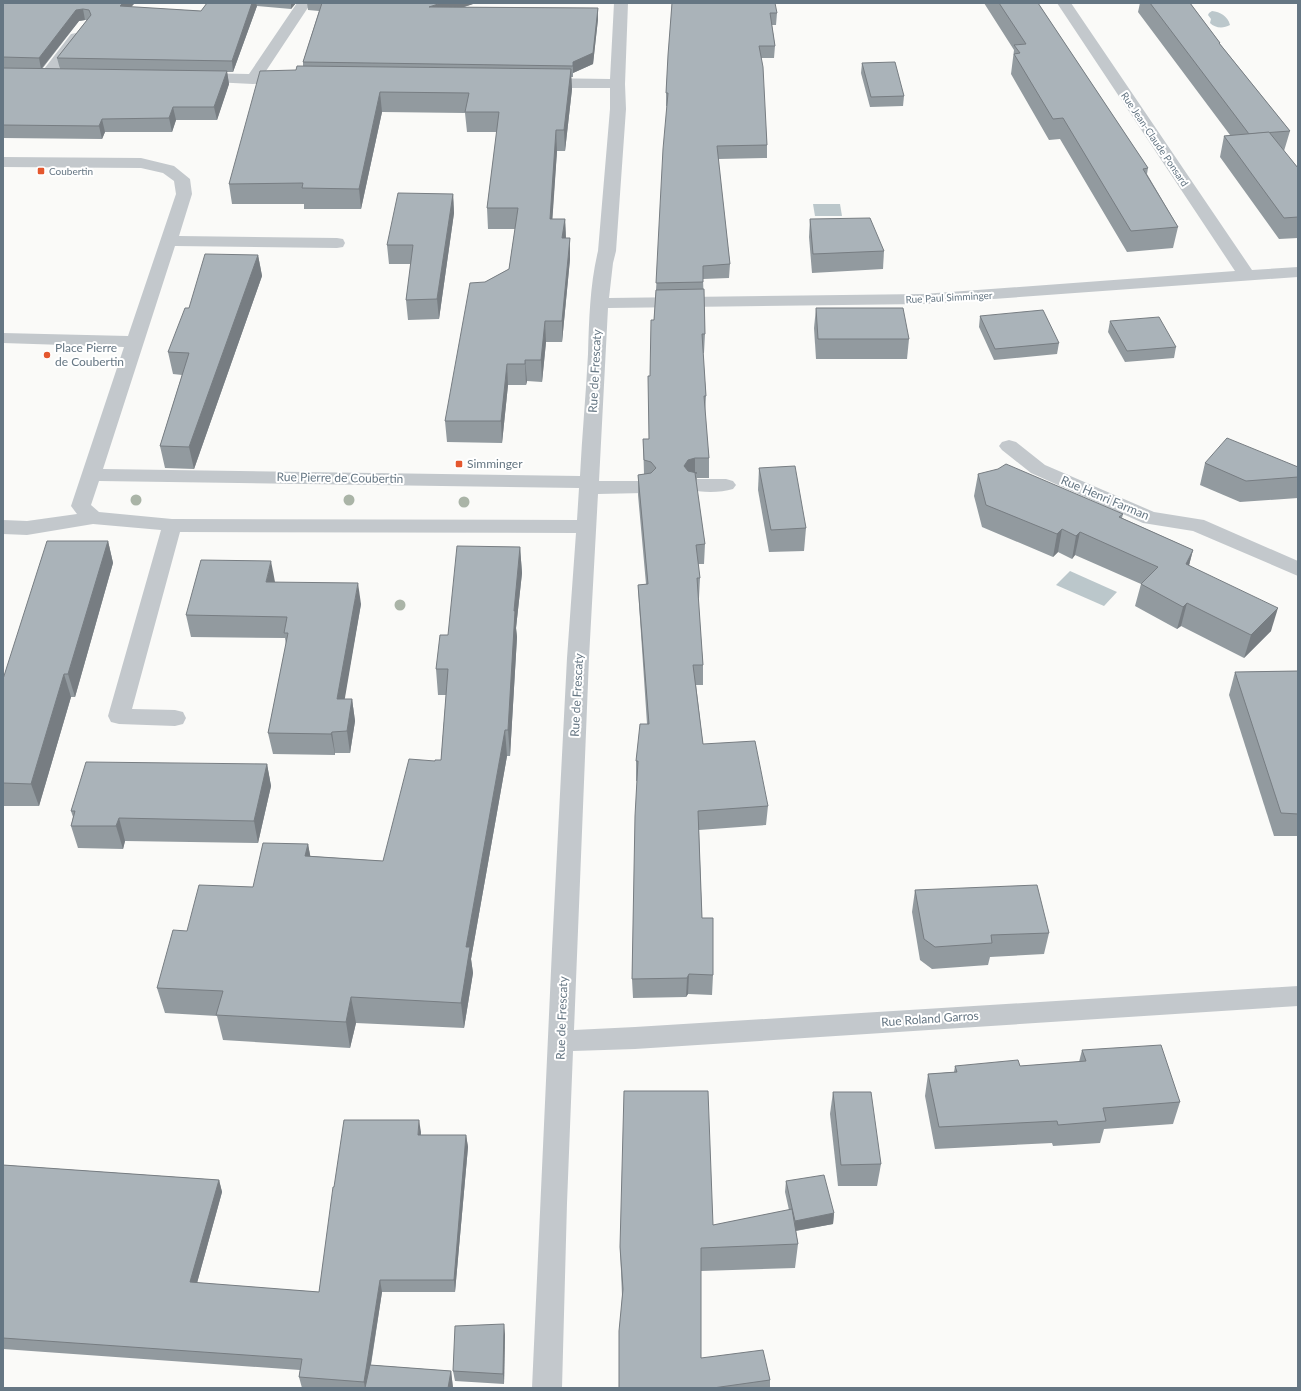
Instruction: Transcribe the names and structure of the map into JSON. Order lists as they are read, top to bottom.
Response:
{
  "streets": {
    "street": [
      "Rue Jean-Claude Ponsard",
      "Rue Paul Simminger",
      "Rue de Frescaty",
      "Rue Pierre de Coubertin",
      "Rue Henri Farman",
      "Rue Roland Garros"
    ]
  },
  "crossings": [
    ["Rue Jean-Claude Ponsard", "Rue Paul Simminger"],
    ["Rue Paul Simminger", "Rue de Frescaty"],
    ["Rue de Frescaty", "Rue Pierre de Coubertin"],
    ["Rue de Frescaty", "Rue Roland Garros"]
  ],
  "places": {
    "transit": ["Coubertin", "Simminger"],
    "other": ["Place Pierre de Coubertin"]
  }
}
